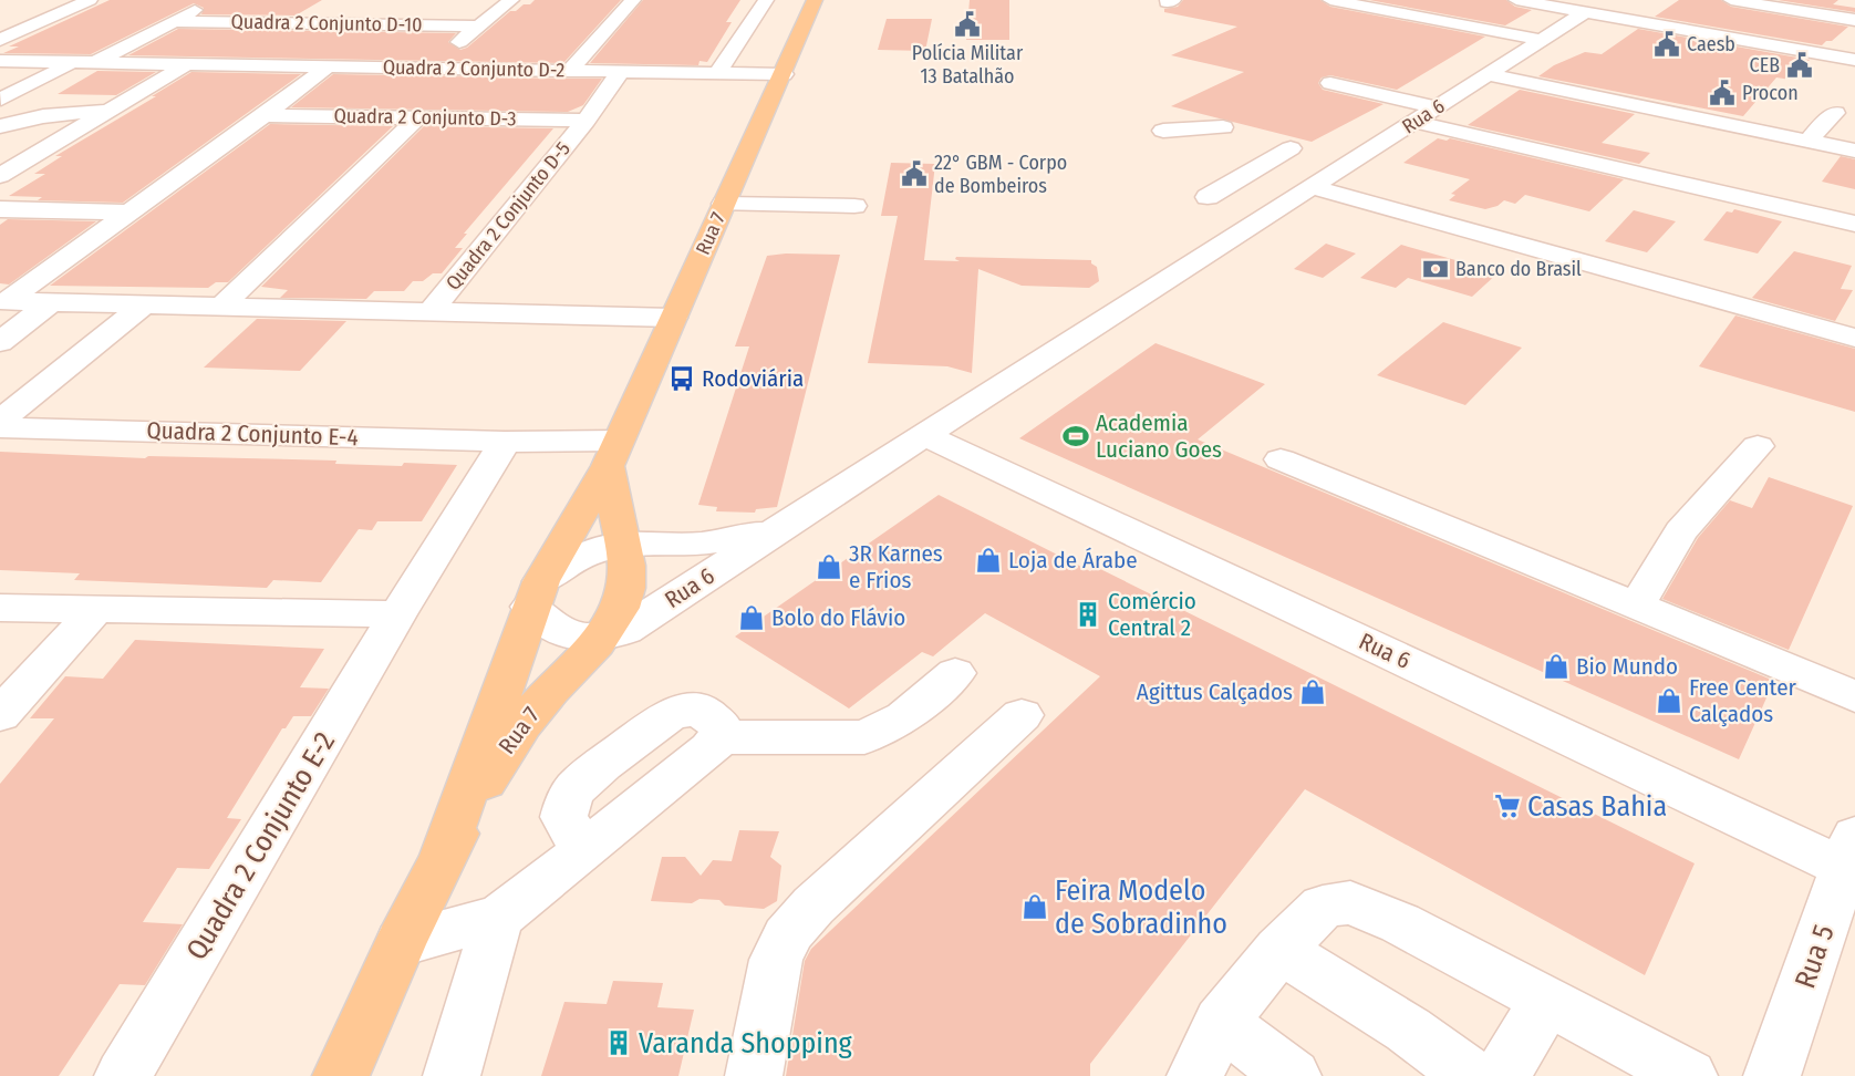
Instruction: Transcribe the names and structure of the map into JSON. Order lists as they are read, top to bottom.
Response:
{
  "streets": {
    "main road": ["Rua 7"],
    "street": [
      "Quadra 2 Conjunto D-10",
      "Quadra 2 Conjunto D-2",
      "Rua 6",
      "Quadra 2 Conjunto D-3",
      "Quadra 2 Conjunto D-5",
      "Quadra 2 Conjunto E-4",
      "Quadra 2 Conjunto E-2",
      "Rua 5"
    ]
  },
  "crossings": [
    ["Quadra 2 Conjunto D-10", "Quadra 2 Conjunto D-2"],
    ["Quadra 2 Conjunto D-2", "Quadra 2 Conjunto D-5"],
    ["Quadra 2 Conjunto D-2", "Rua 7"],
    ["Rua 6", "Rua 7"],
    ["Rua 6", "Rua 5"],
    ["Quadra 2 Conjunto D-3", "Quadra 2 Conjunto D-5"],
    ["Rua 7", "Quadra 2 Conjunto E-4"],
    ["Quadra 2 Conjunto E-4", "Quadra 2 Conjunto E-2"]
  ],
  "places": {
    "public building": [
      "Polícia Militar 13 Batalhão",
      "Caesb",
      "CEB",
      "Procon",
      "22° GBM - Corpo de Bombeiros"
    ],
    "bank": ["Banco do Brasil"],
    "bus stop": ["Rodoviária"],
    "sports": ["Academia Luciano Goes"],
    "shop": [
      "Loja de Árabe",
      "3R Karnes e Frios",
      "Bolo do Flávio",
      "Bio Mundo",
      "Agittus Calçados",
      "Free Center Calçados",
      "Feira Modelo de Sobradinho"
    ],
    "building": ["Comércio Central 2", "Varanda Shopping"],
    "supermarket": ["Casas Bahia"]
  }
}
